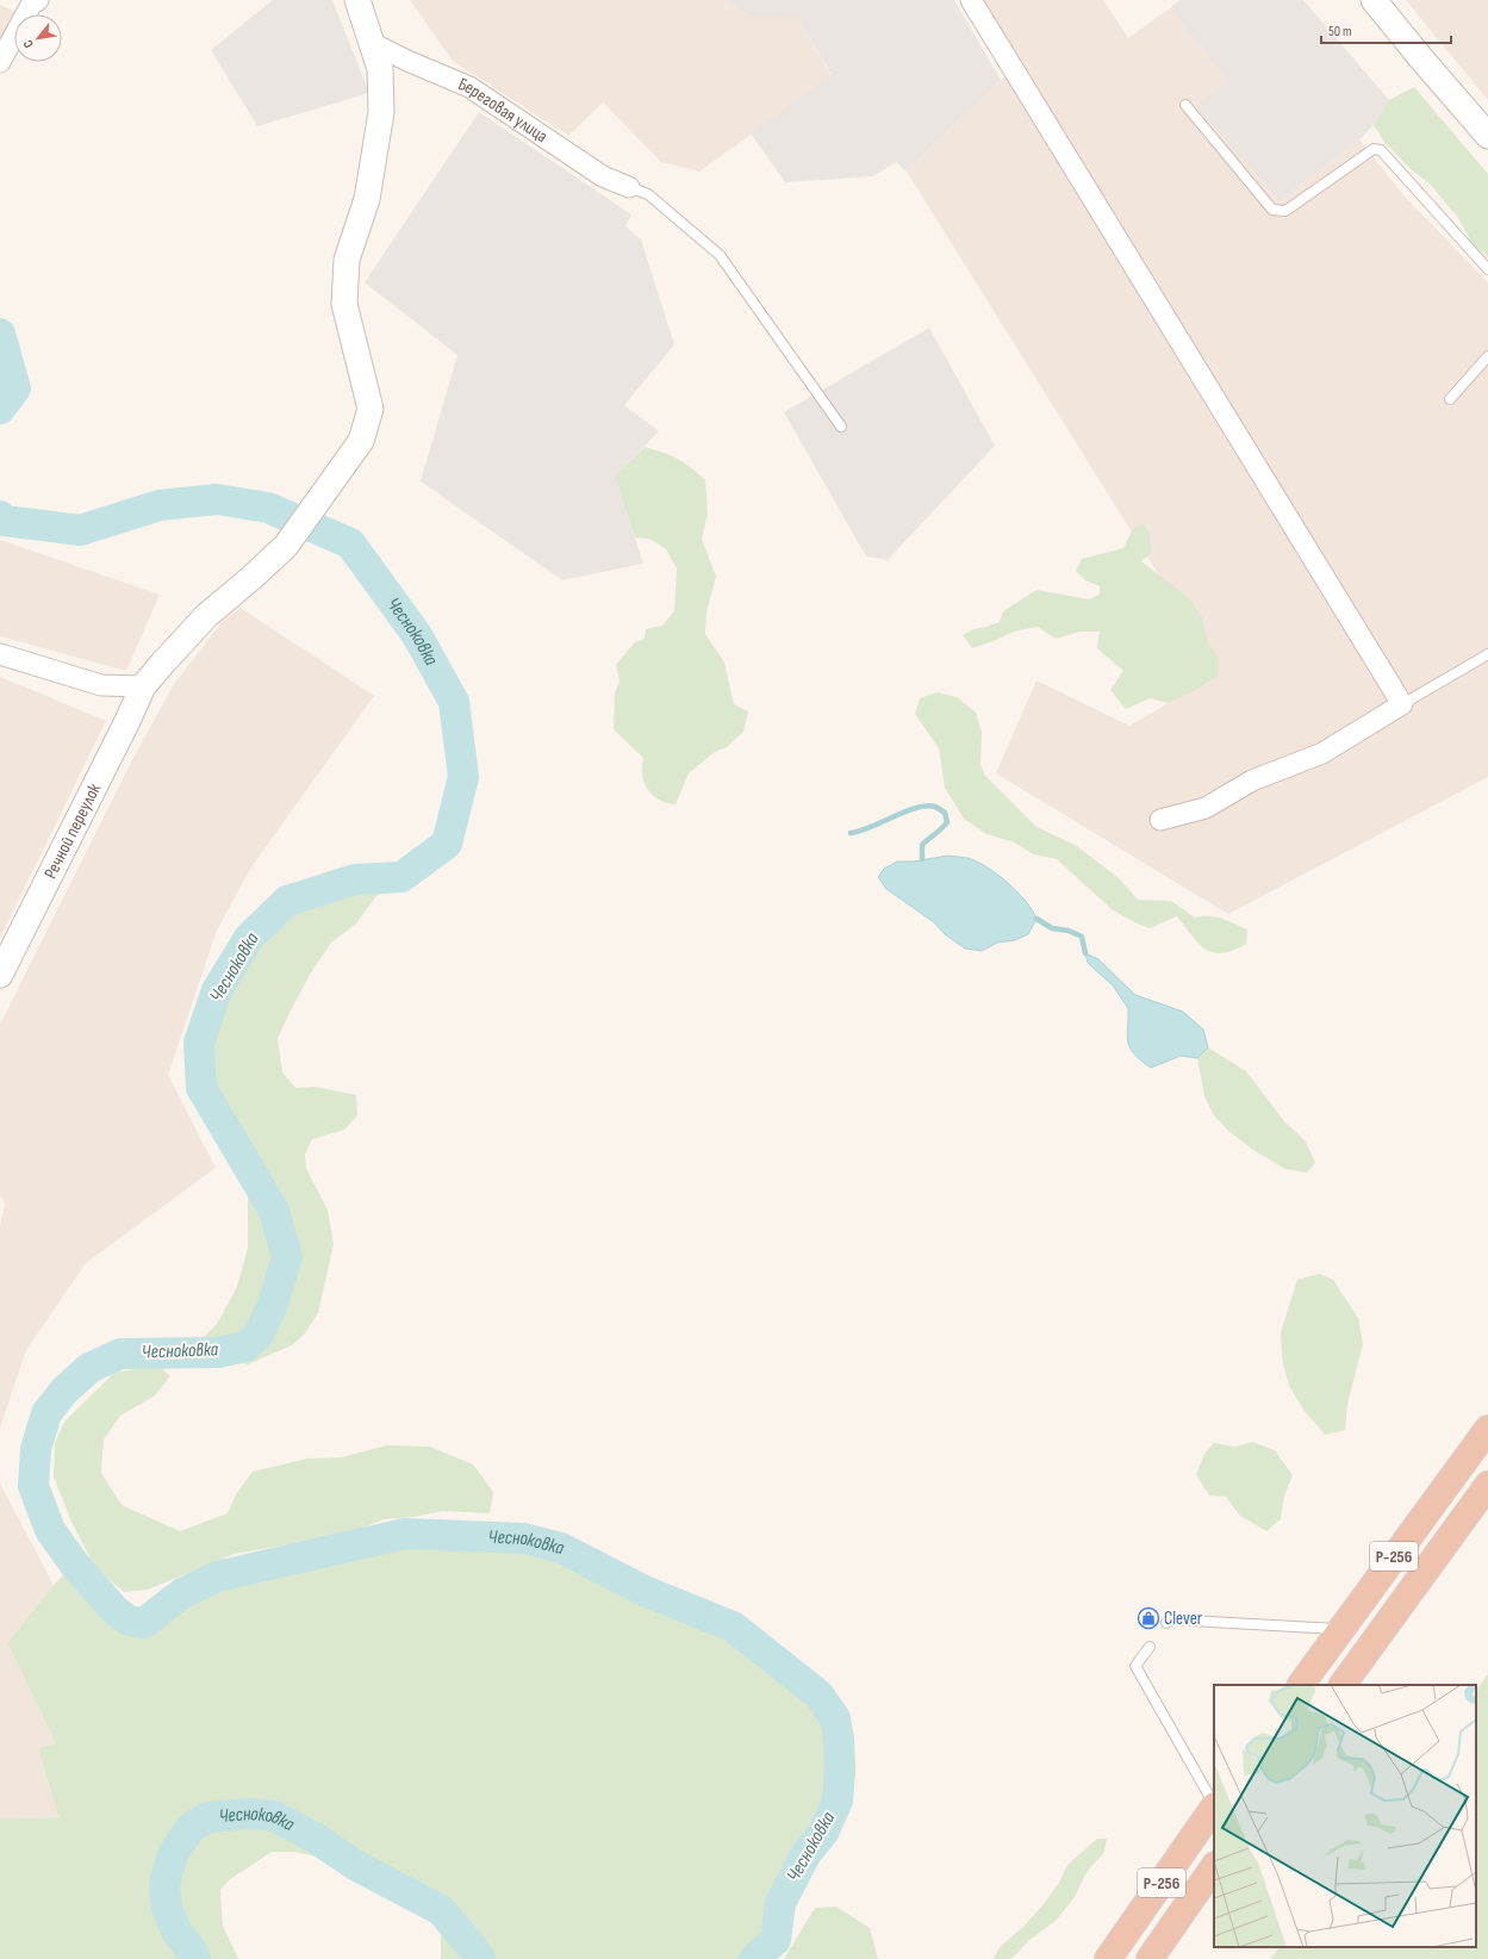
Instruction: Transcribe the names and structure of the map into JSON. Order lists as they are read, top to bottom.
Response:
{
  "streets": {
    "highway": ["Р-256"],
    "street": ["Береговая улица", "Речной переулок"]
  },
  "crossings": [
    ["Береговая улица", "Речной переулок"]
  ],
  "water": ["Чесноковка"],
  "places": {
    "shop": ["Clever"]
  },
  "scale_bar": "50 m",
  "north": "bottom left"
}
